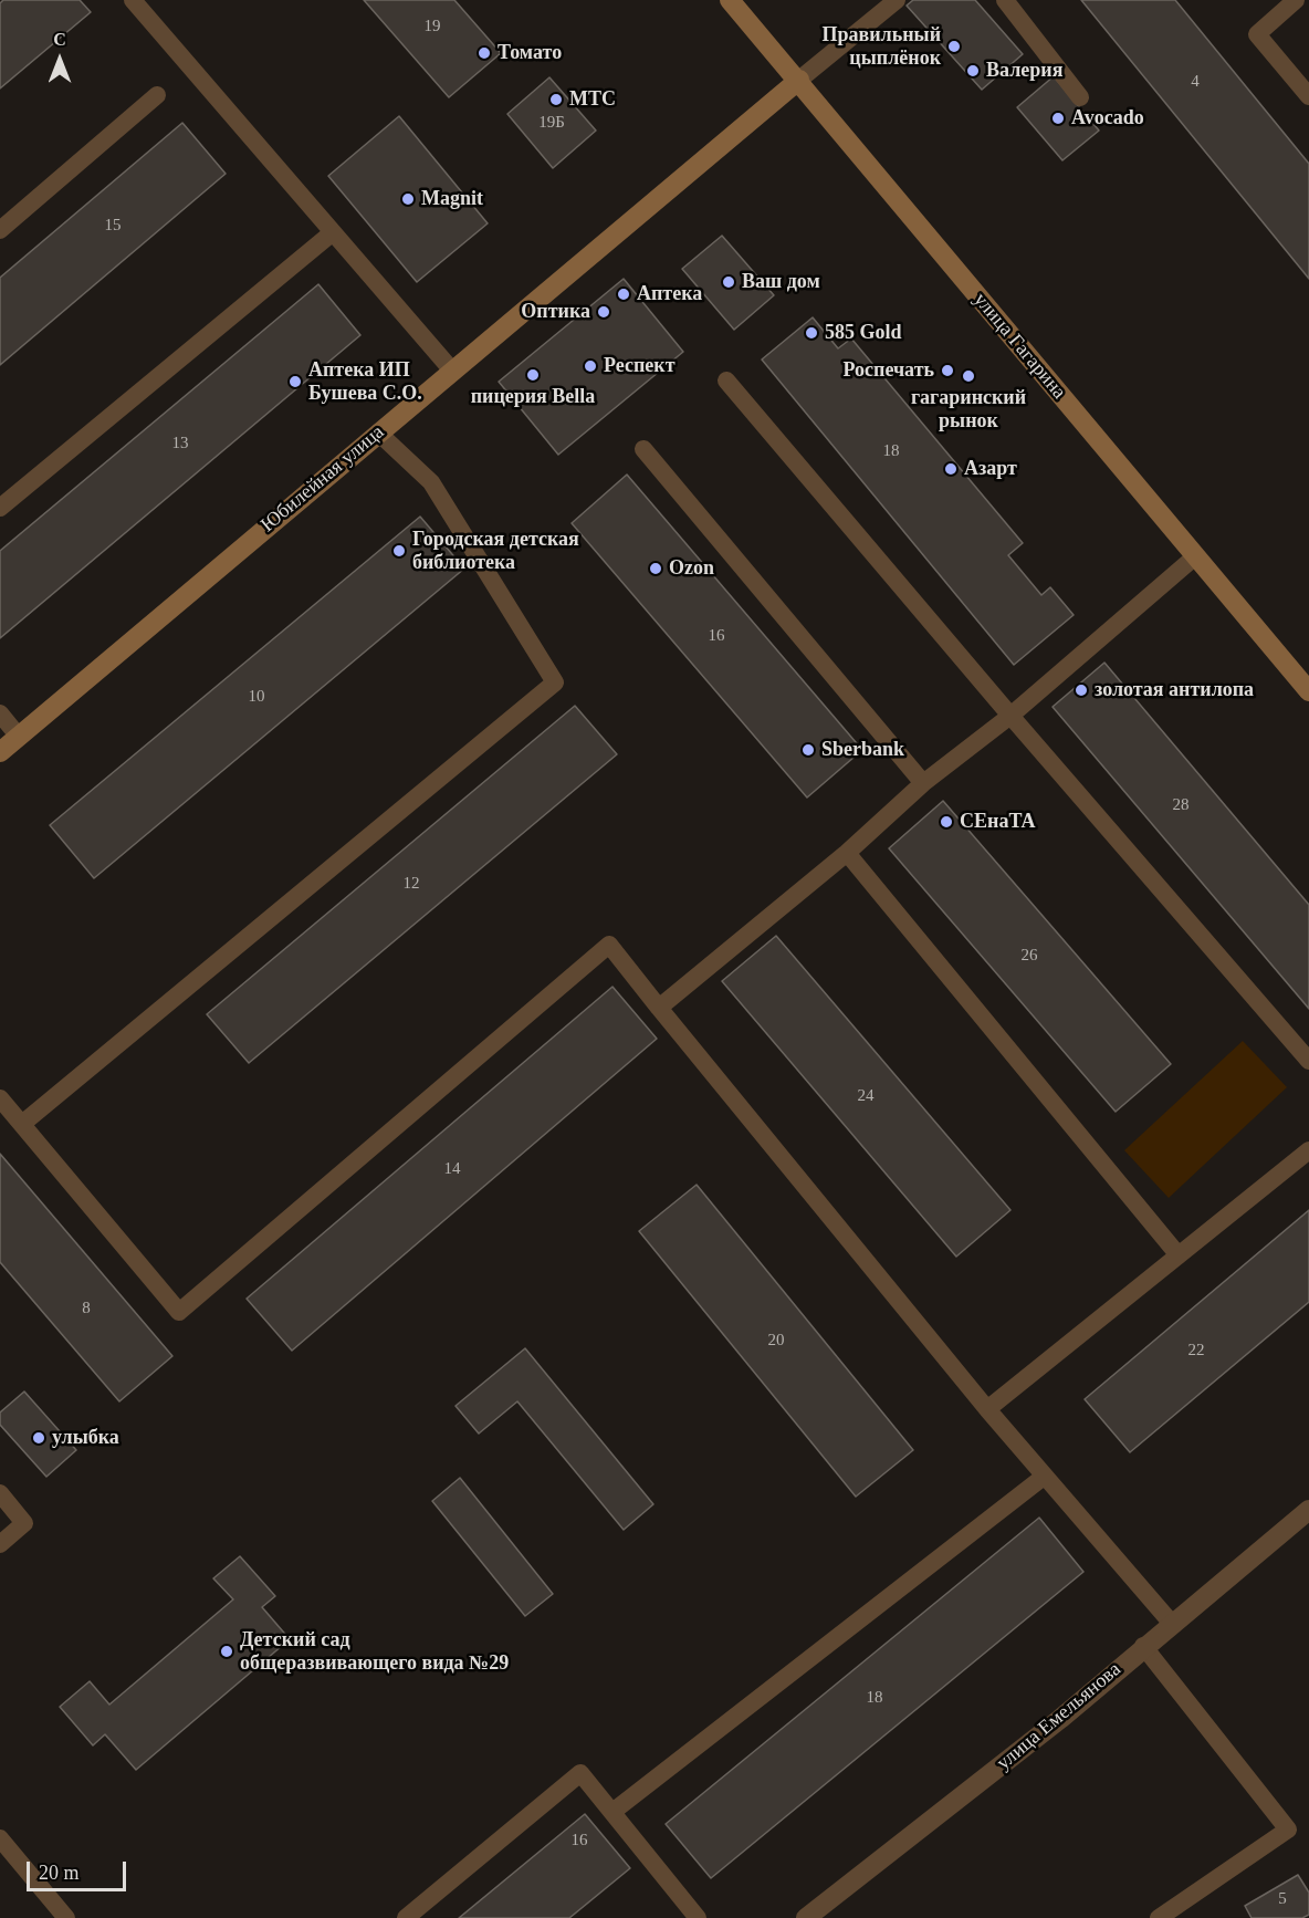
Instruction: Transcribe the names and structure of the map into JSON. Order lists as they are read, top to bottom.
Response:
{
  "streets": {
    "street": ["улица Гагарина", "Юбилейная улица", "улица Емельянова"]
  },
  "crossings": [
    ["улица Гагарина", "Юбилейная улица"]
  ],
  "places": [
    "Правильный цыплёнок",
    "Томато",
    "Валерия",
    "МТС",
    "Avocado",
    "Magnit",
    "Ваш дом",
    "Аптека",
    "Оптика",
    "585 Gold",
    "Респект",
    "Роспечать",
    "пицерия Bella",
    "гагаринский рынок",
    "Аптека ИП Бушева С.О.",
    "Азарт",
    "Городская детская библиотека",
    "Ozon",
    "золотая антилопа",
    "Sberbank",
    "СЕнаТА",
    "улыбка",
    "Детский сад общеразвивающего вида №29"
  ],
  "house_numbers": [
    "19",
    "4",
    "19Б",
    "15",
    "13",
    "18",
    "16",
    "10",
    "28",
    "12",
    "26",
    "24",
    "14",
    "8",
    "20",
    "22",
    "18",
    "16",
    "5"
  ],
  "scale_bar": "20 m",
  "north": "top"
}
